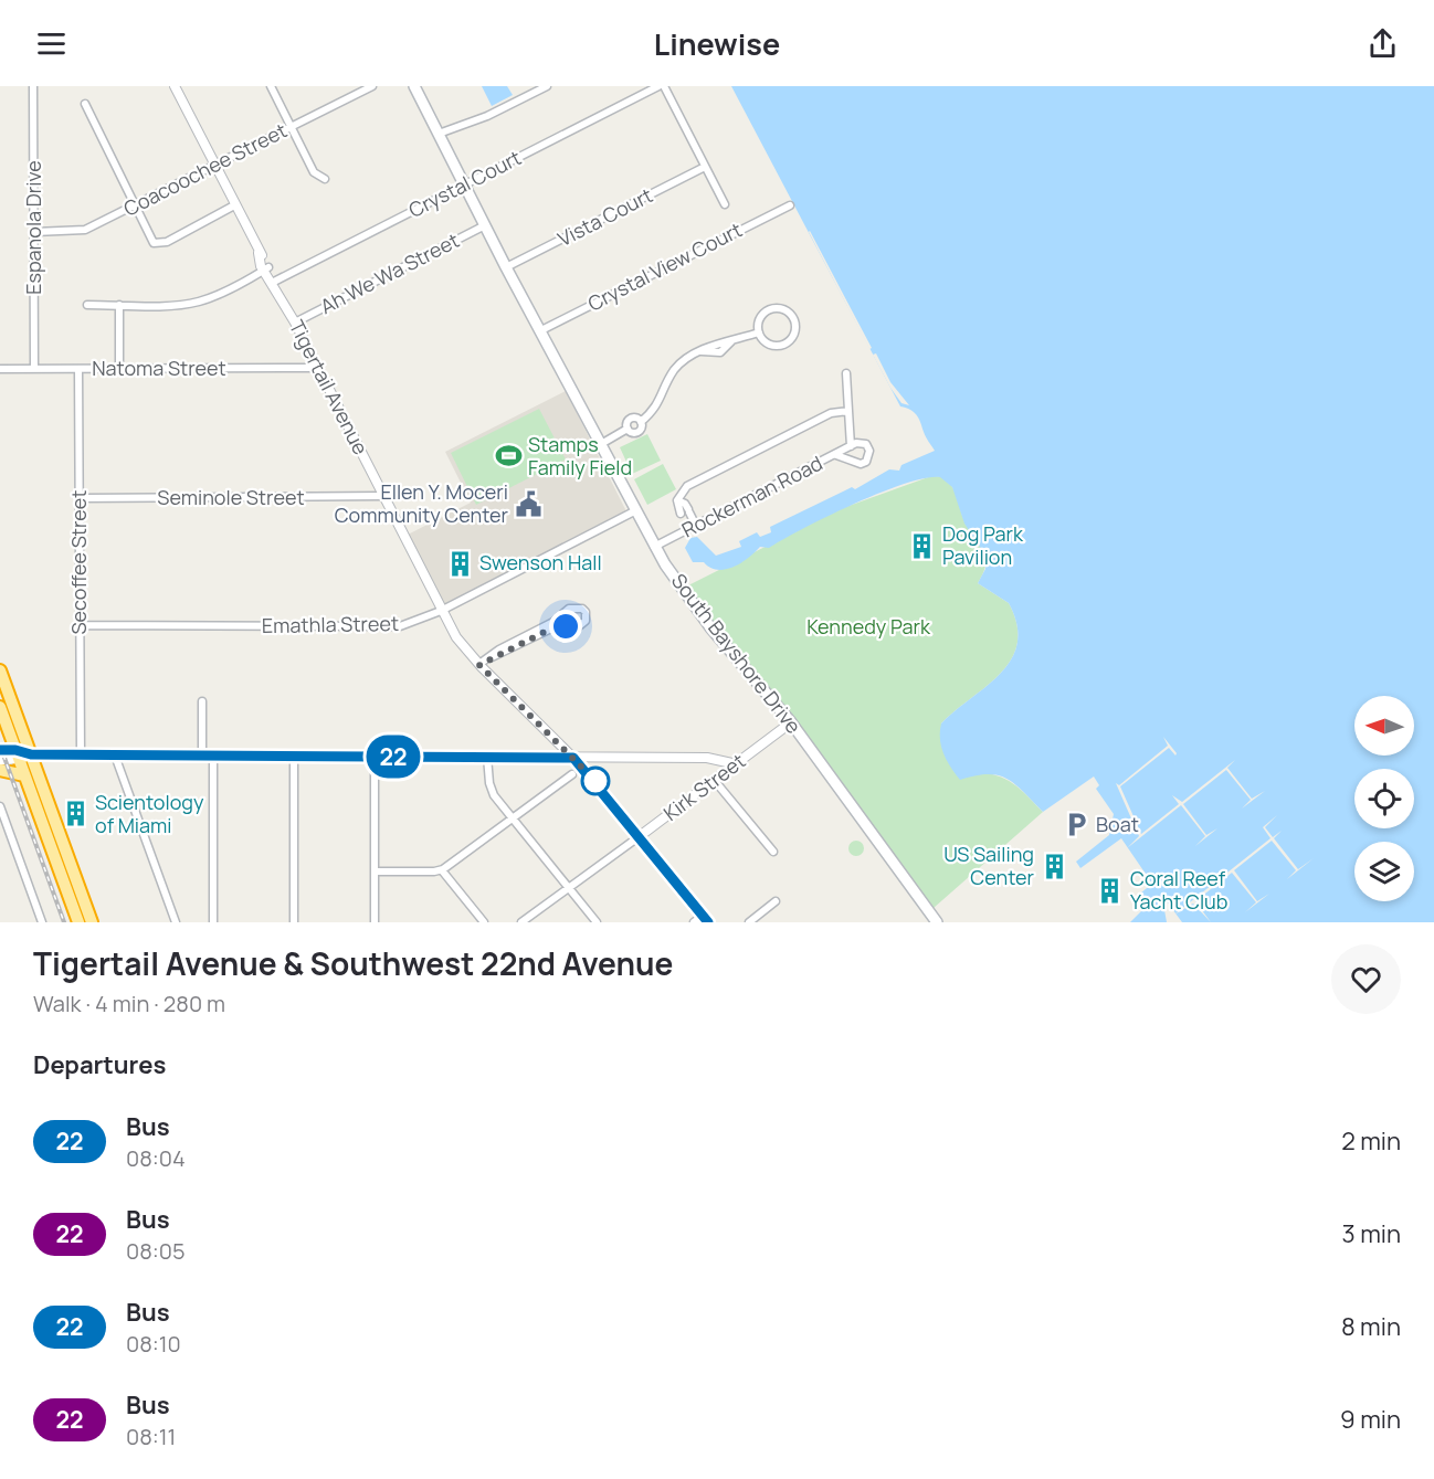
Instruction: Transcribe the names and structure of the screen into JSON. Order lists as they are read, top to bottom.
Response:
{
  "streets": {
    "main road": ["South Bayshore Drive"],
    "street": [
      "Coacoochee Street",
      "Crystal Court",
      "Vista Court",
      "Espanola Drive",
      "Crystal View Court",
      "Ah We Wa Street",
      "Natoma Street",
      "Tigertail Avenue",
      "Rockerman Road",
      "Seminole Street",
      "Secoffee Street",
      "Emathla Street",
      "Kirk Street"
    ]
  },
  "crossings": [
    ["Coacoochee Street", "Espanola Drive"],
    ["Coacoochee Street", "Tigertail Avenue"],
    ["Crystal Court", "Tigertail Avenue"],
    ["Crystal Court", "South Bayshore Drive"],
    ["Vista Court", "South Bayshore Drive"],
    ["Espanola Drive", "Natoma Street"],
    ["Crystal View Court", "South Bayshore Drive"],
    ["Ah We Wa Street", "Tigertail Avenue"],
    ["Ah We Wa Street", "South Bayshore Drive"],
    ["Natoma Street", "Tigertail Avenue"],
    ["Natoma Street", "Secoffee Street"],
    ["Tigertail Avenue", "Seminole Street"],
    ["Tigertail Avenue", "Emathla Street"],
    ["Tigertail Avenue", "Kirk Street"],
    ["Rockerman Road", "South Bayshore Drive"],
    ["Seminole Street", "Secoffee Street"],
    ["Secoffee Street", "Emathla Street"],
    ["Emathla Street", "South Bayshore Drive"],
    ["South Bayshore Drive", "Kirk Street"]
  ],
  "parks": ["Kennedy Park"],
  "places": {
    "sports": ["Stamps Family Field"],
    "public building": ["Ellen Y. Moceri Community Center"],
    "building": [
      "Dog Park Pavilion",
      "Swenson Hall",
      "Scientology of Miami",
      "US Sailing Center",
      "Coral Reef Yacht Club"
    ],
    "parking": ["Boat"]
  },
  "lines": ["bus line 22"],
  "north": "left",
  "page": {
    "header": "Linewise",
    "on_map": "22",
    "heading": [
      ["Tigertail Avenue & Southwest 22nd Avenue", "Walk · 4 min · 280 m"],
      "Departures"
    ],
    "list": [
      {
        "mark": "22",
        "name": "Bus",
        "note": "08:04",
        "value": "2 min"
      },
      {
        "mark": "22",
        "name": "Bus",
        "note": "08:05",
        "value": "3 min"
      },
      {
        "mark": "22",
        "name": "Bus",
        "note": "08:10",
        "value": "8 min"
      },
      {
        "mark": "22",
        "name": "Bus",
        "note": "08:11",
        "value": "9 min"
      }
    ]
  }
}
